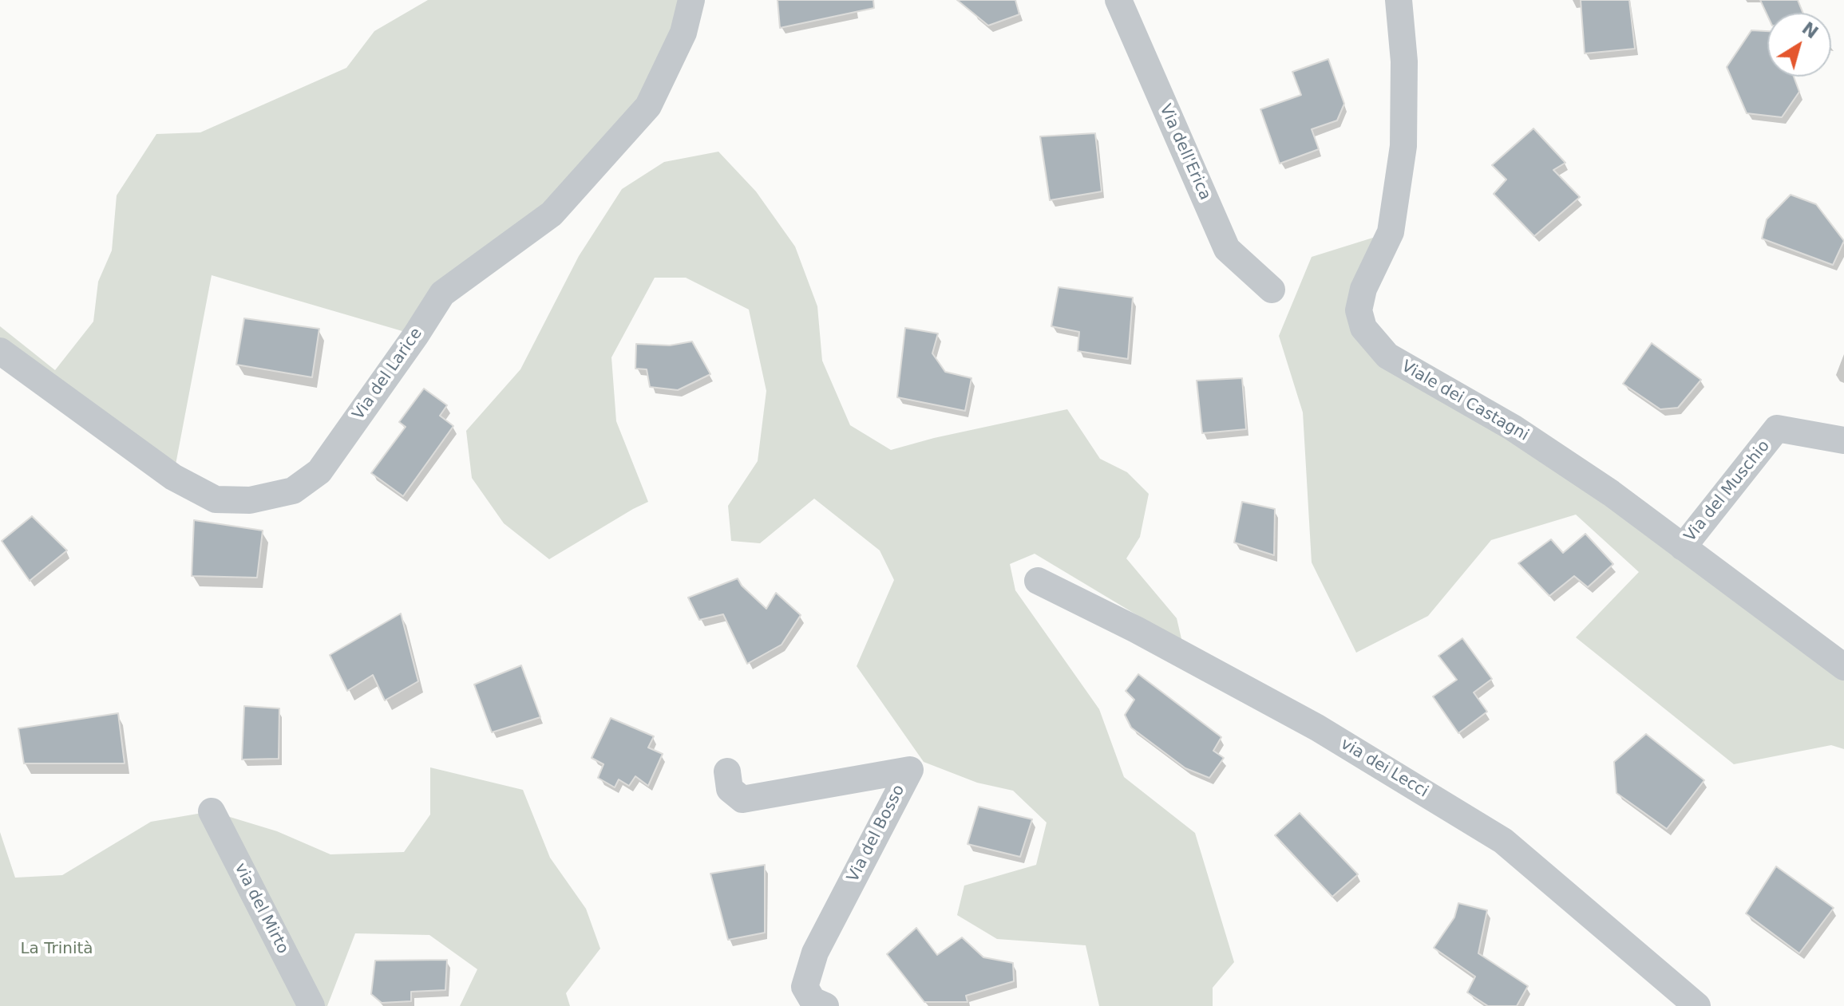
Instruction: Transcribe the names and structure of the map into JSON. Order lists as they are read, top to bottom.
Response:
{
  "streets": {
    "street": [
      "Via dell'Erica",
      "Via del Larice",
      "Viale dei Castagni",
      "Via del Muschio",
      "via dei Lecci",
      "Via del Bosso",
      "via del Mirto"
    ]
  },
  "crossings": [
    ["Viale dei Castagni", "Via del Muschio"]
  ],
  "parks": ["La Trinità"],
  "north": "top right"
}
